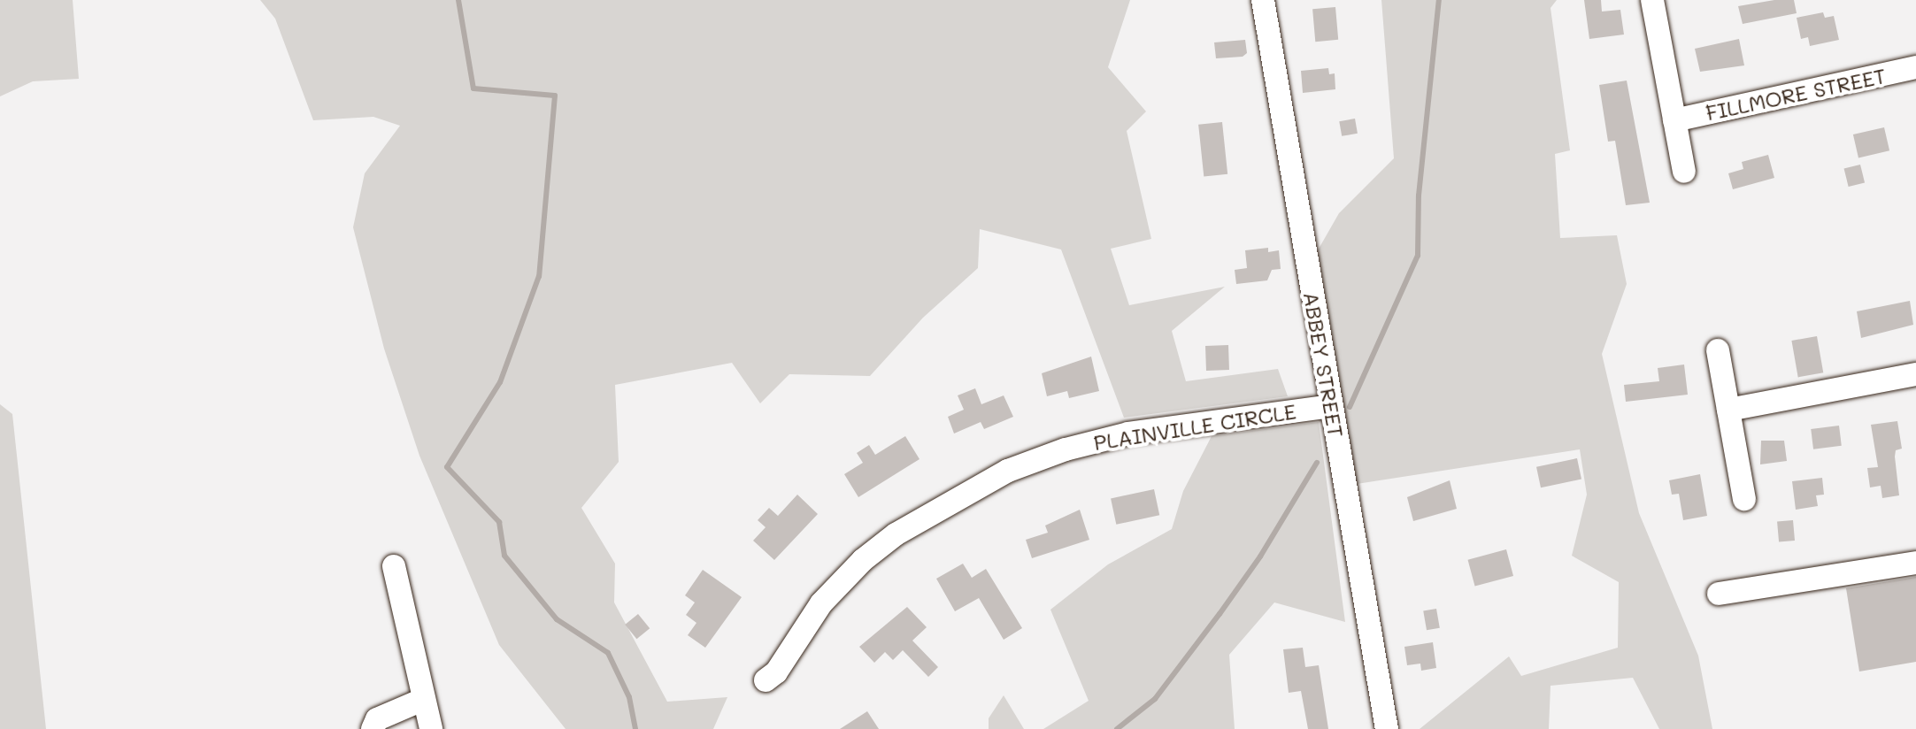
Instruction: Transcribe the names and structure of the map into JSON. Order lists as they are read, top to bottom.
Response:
{
  "streets": {
    "street": ["FILLMORE STREET", "ABBEY STREET", "PLAINVILLE CIRCLE"]
  },
  "crossings": [
    ["ABBEY STREET", "PLAINVILLE CIRCLE"]
  ]
}
